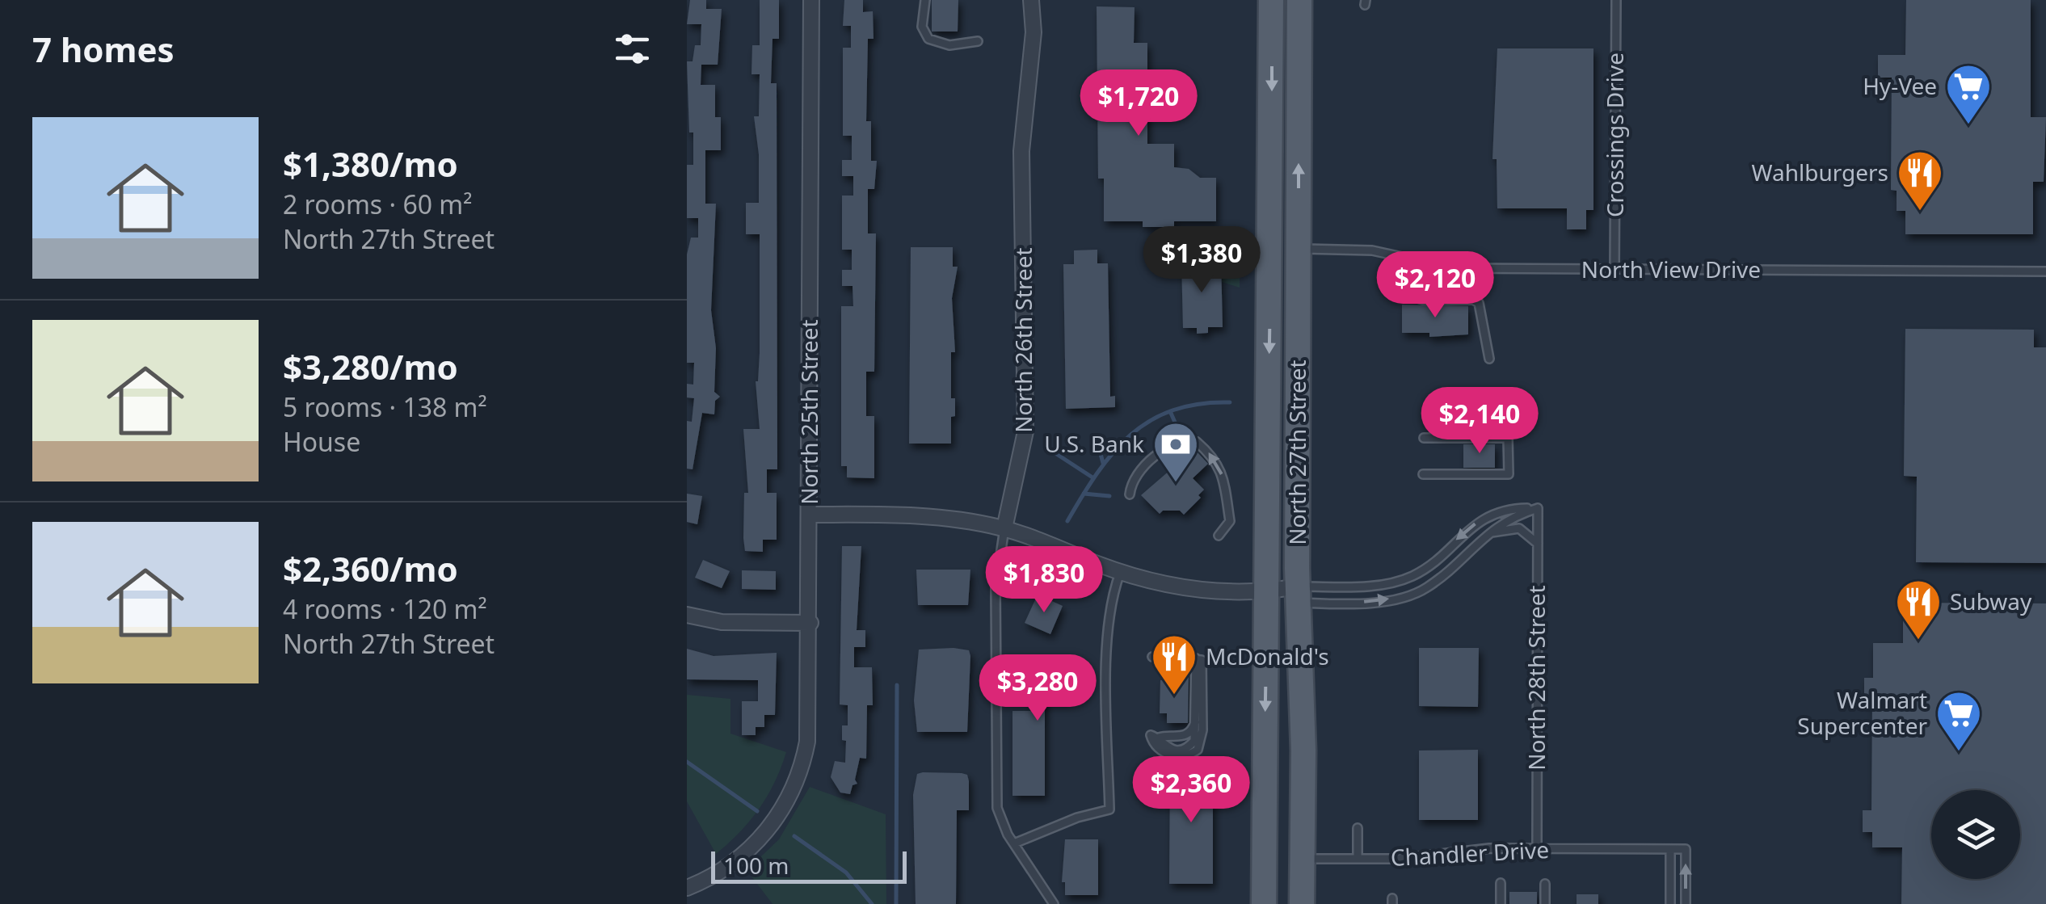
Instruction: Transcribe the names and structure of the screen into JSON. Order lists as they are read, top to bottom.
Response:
{
  "streets": {
    "main road": ["North 27th Street"],
    "street": ["North 26th Street", "North 25th Street"],
    "lane": [
      "Crossings Drive",
      "North View Drive",
      "North 28th Street",
      "Chandler Drive"
    ]
  },
  "crossings": [
    ["Crossings Drive", "North View Drive"],
    ["North View Drive", "North 27th Street"],
    ["North 27th Street", "Chandler Drive"],
    ["North 28th Street", "Chandler Drive"]
  ],
  "places": {
    "supermarket": ["Hy-Vee", "Walmart Supercenter"],
    "restaurant": ["Wahlburgers", "Subway", "McDonald's"],
    "bank": ["U.S. Bank"]
  },
  "scale_bar": "100 m",
  "page": {
    "heading": "7 homes",
    "price": [
      "$1,720",
      "$1,380",
      "$2,120",
      "$2,140",
      "$1,830",
      "$3,280",
      "$2,360"
    ],
    "list": [
      {
        "name": "$1,380/mo",
        "note": "2 rooms · 60 m² · North 27th Street"
      },
      {
        "name": "$3,280/mo",
        "note": "5 rooms · 138 m² · House"
      },
      {
        "name": "$2,360/mo",
        "note": "4 rooms · 120 m² · North 27th Street"
      }
    ],
    "scale": "100 m"
  }
}
